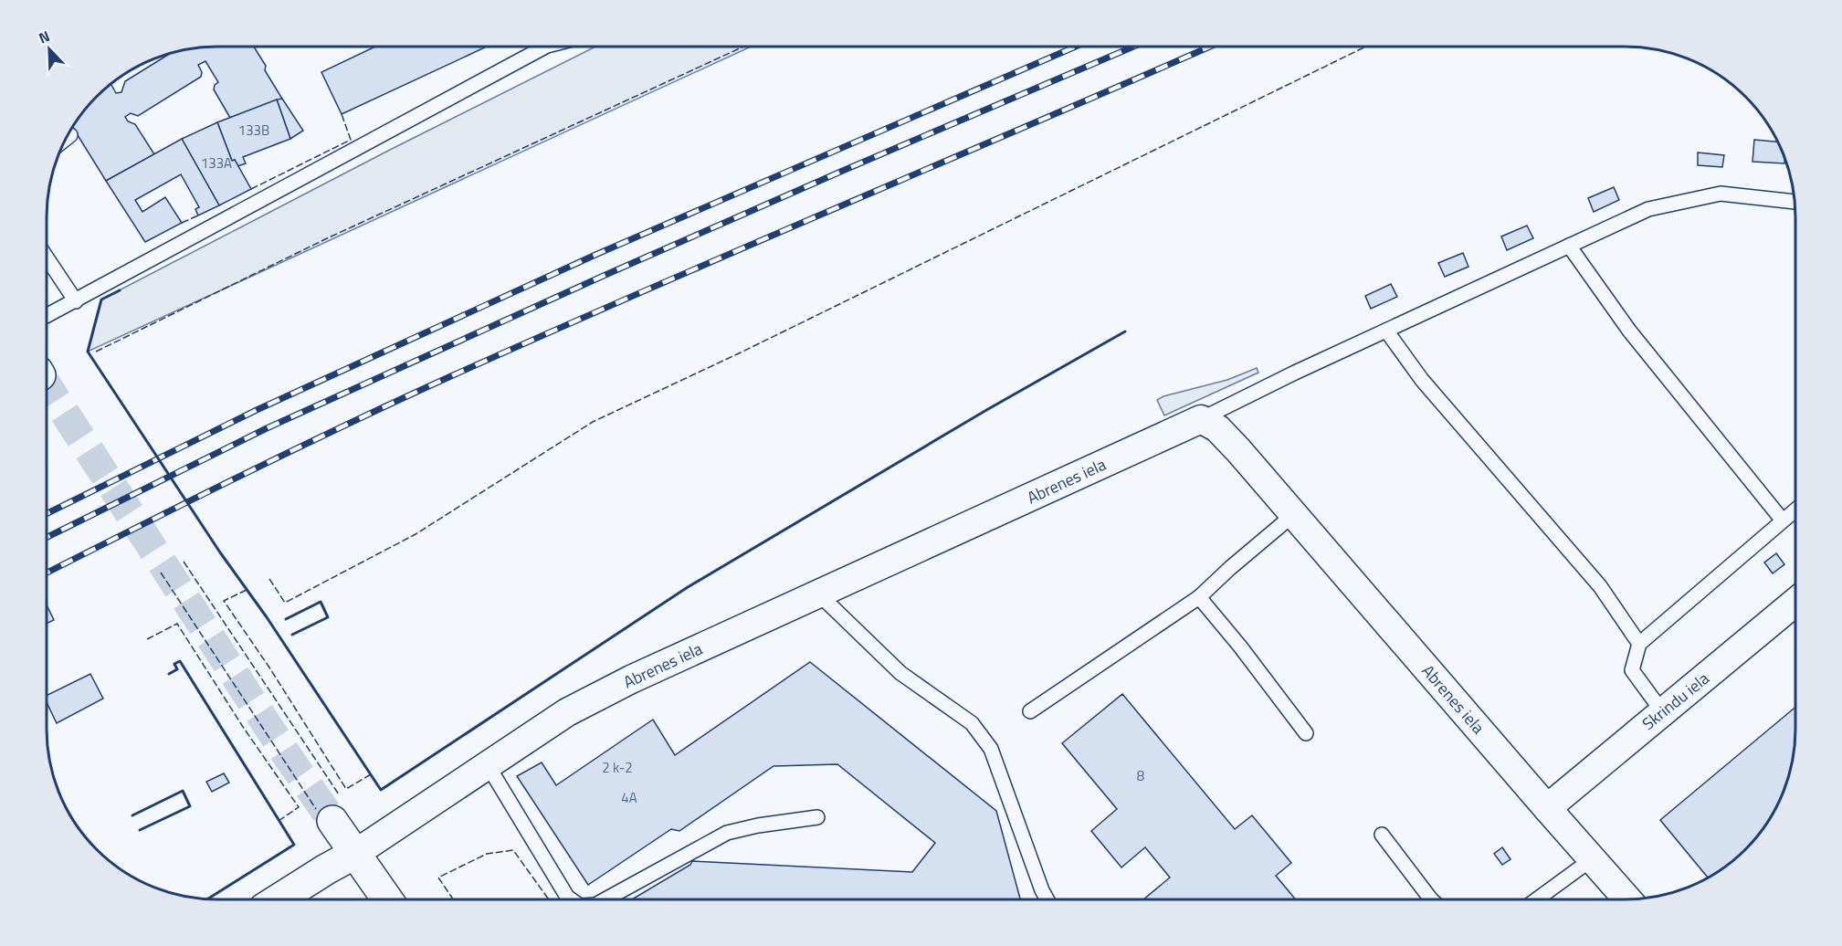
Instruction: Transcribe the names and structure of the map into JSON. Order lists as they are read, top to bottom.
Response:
{
  "streets": {
    "street": ["Abrenes iela", "Skrindu iela"]
  },
  "crossings": [
    ["Abrenes iela", "Skrindu iela"]
  ],
  "house_numbers": [
    "133B",
    "133A",
    "2 k-2",
    "8",
    "4A"
  ],
  "north": "top left"
}
